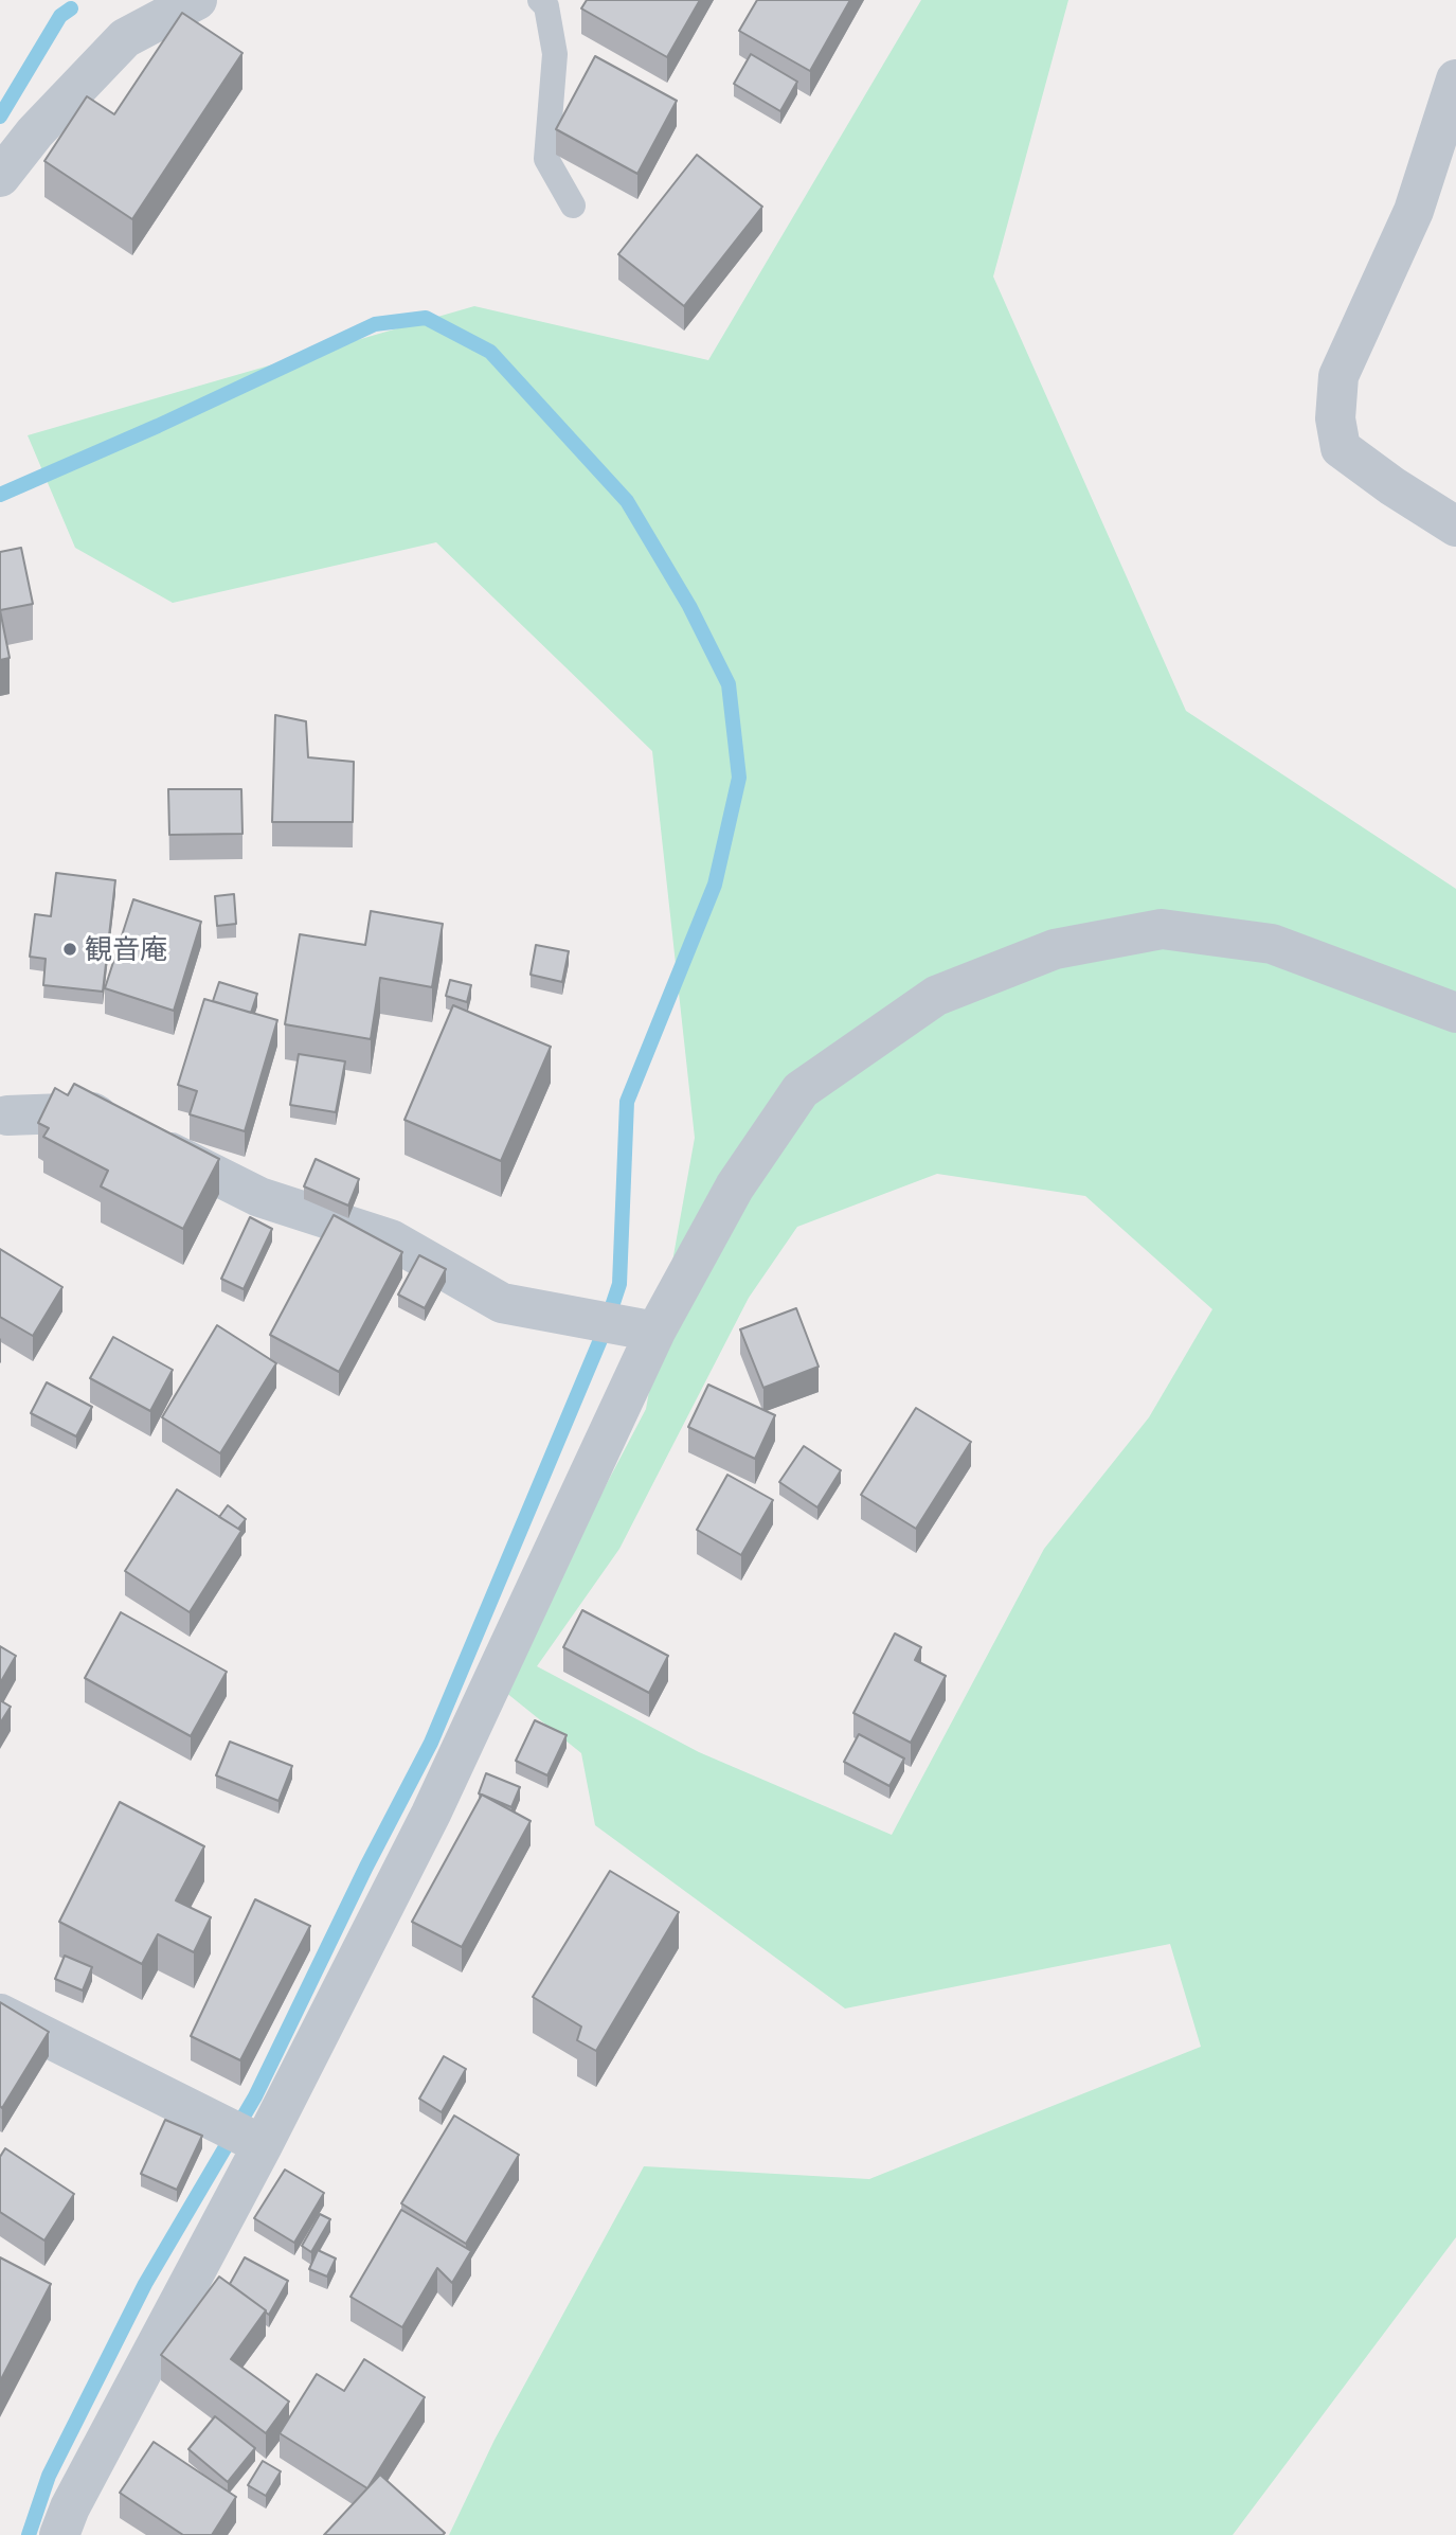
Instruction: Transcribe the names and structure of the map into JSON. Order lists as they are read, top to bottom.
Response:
{
  "places": ["観音庵"]
}
